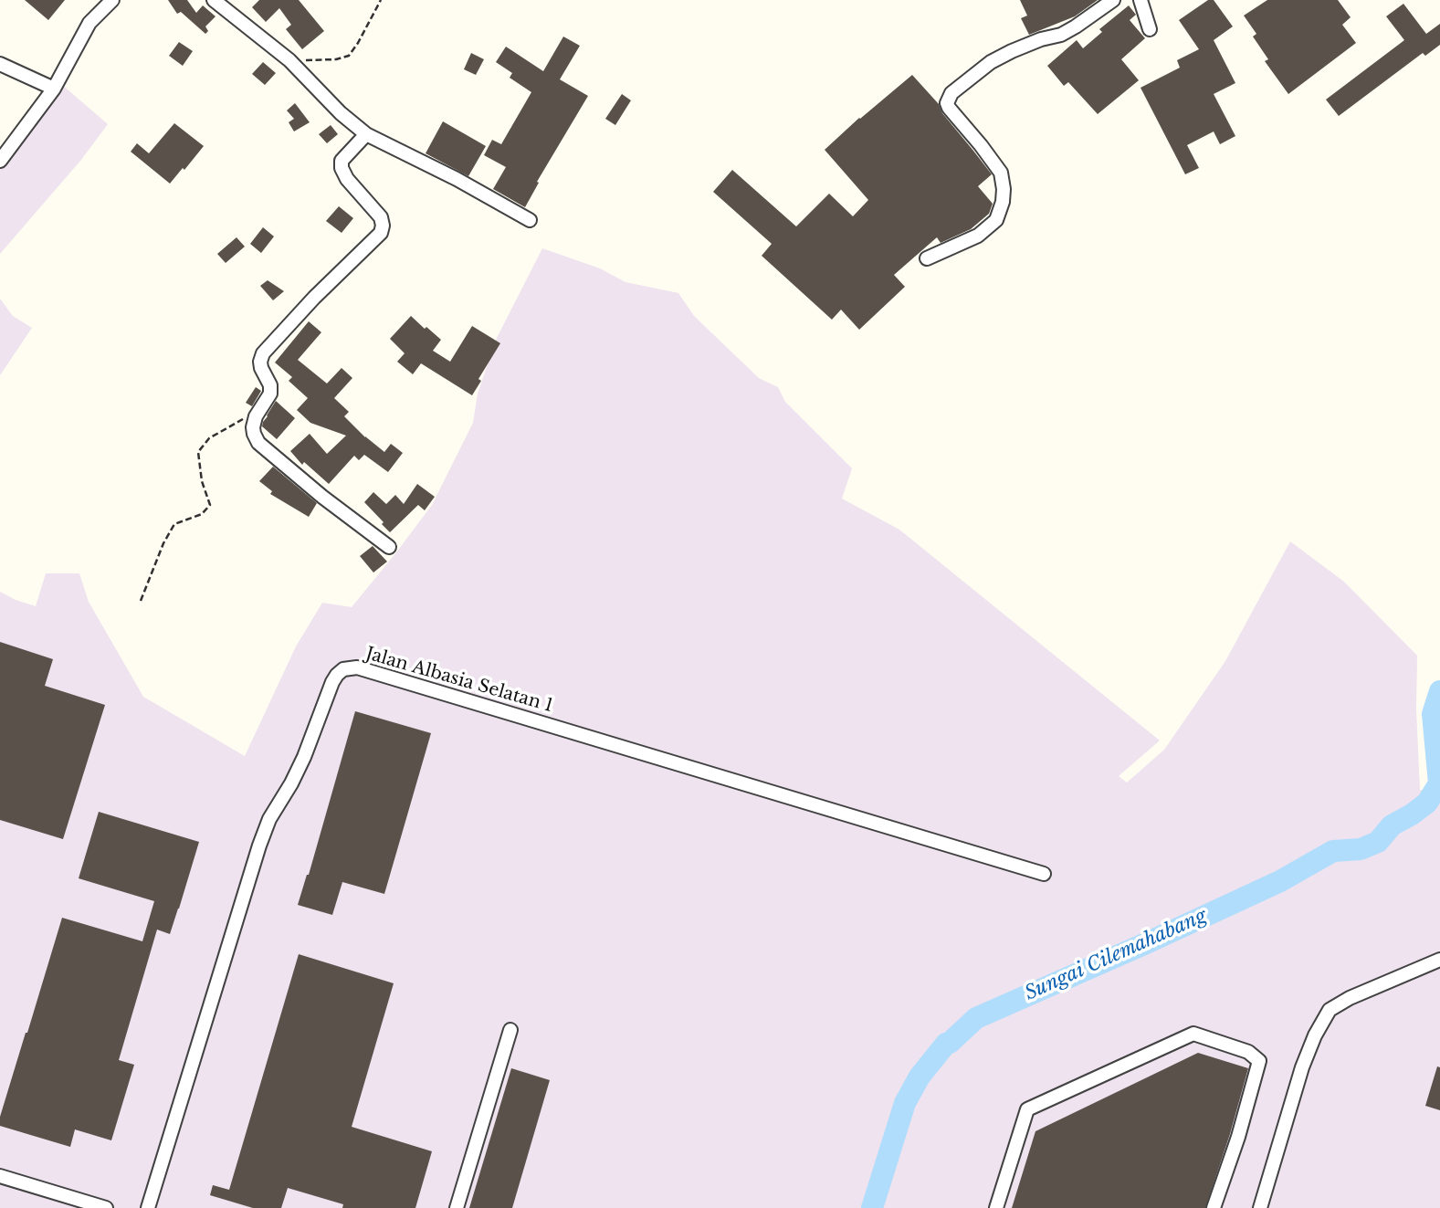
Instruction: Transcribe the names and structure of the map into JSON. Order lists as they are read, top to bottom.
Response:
{
  "streets": {
    "street": ["Jalan Albasia Selatan 1"]
  },
  "water": ["Sungai Cilemahabang"]
}
